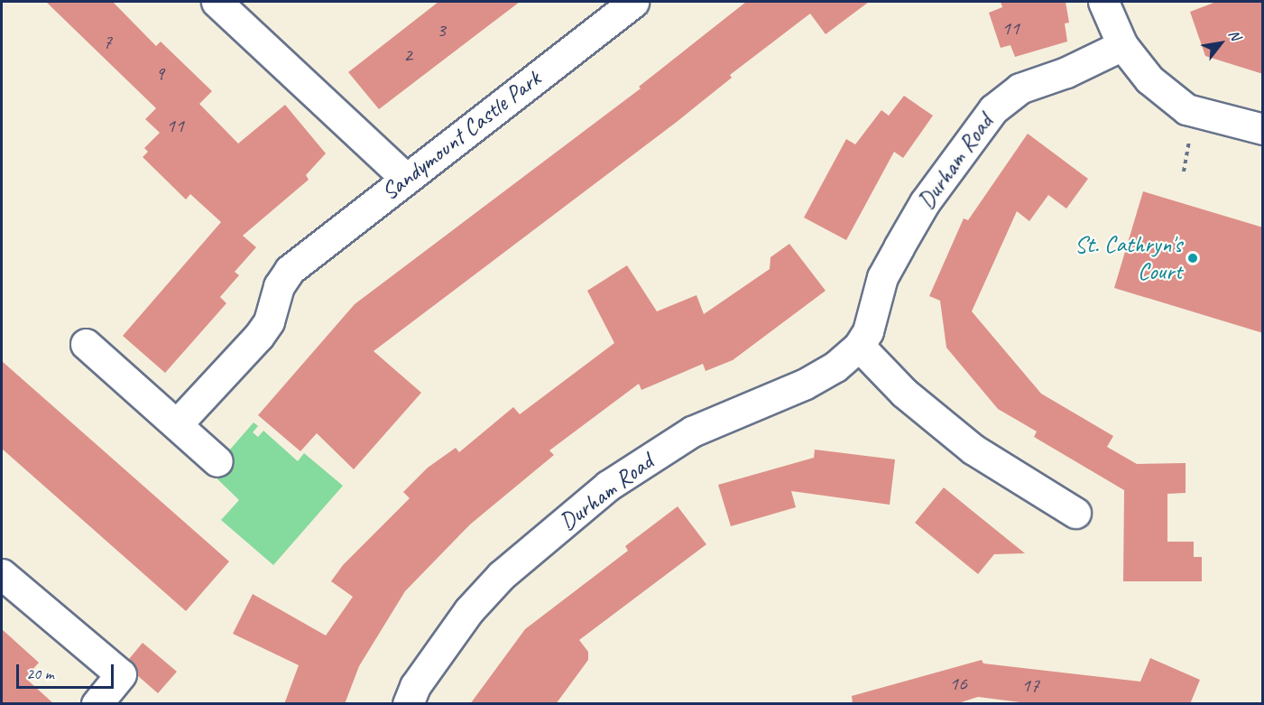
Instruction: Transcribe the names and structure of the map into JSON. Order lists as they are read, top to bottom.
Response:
{
  "streets": {
    "street": ["Sandymount Castle Park", "Durham Road"]
  },
  "places": ["St. Cathryn's Court"],
  "house_numbers": [
    "11",
    "3",
    "7",
    "2",
    "9",
    "11",
    "16",
    "17"
  ],
  "scale_bar": "20 m",
  "north": "top right"
}
